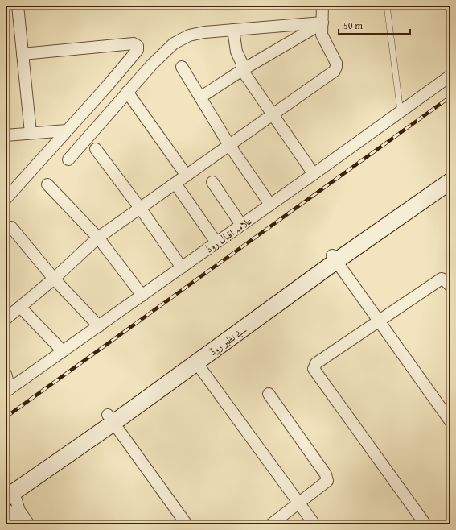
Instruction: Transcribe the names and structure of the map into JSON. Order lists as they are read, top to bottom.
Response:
{
  "streets": {
    "main road": ["بے نظیر روڈ"],
    "street": ["علامہ اقبال روڈ"]
  },
  "scale_bar": "50 m"
}
